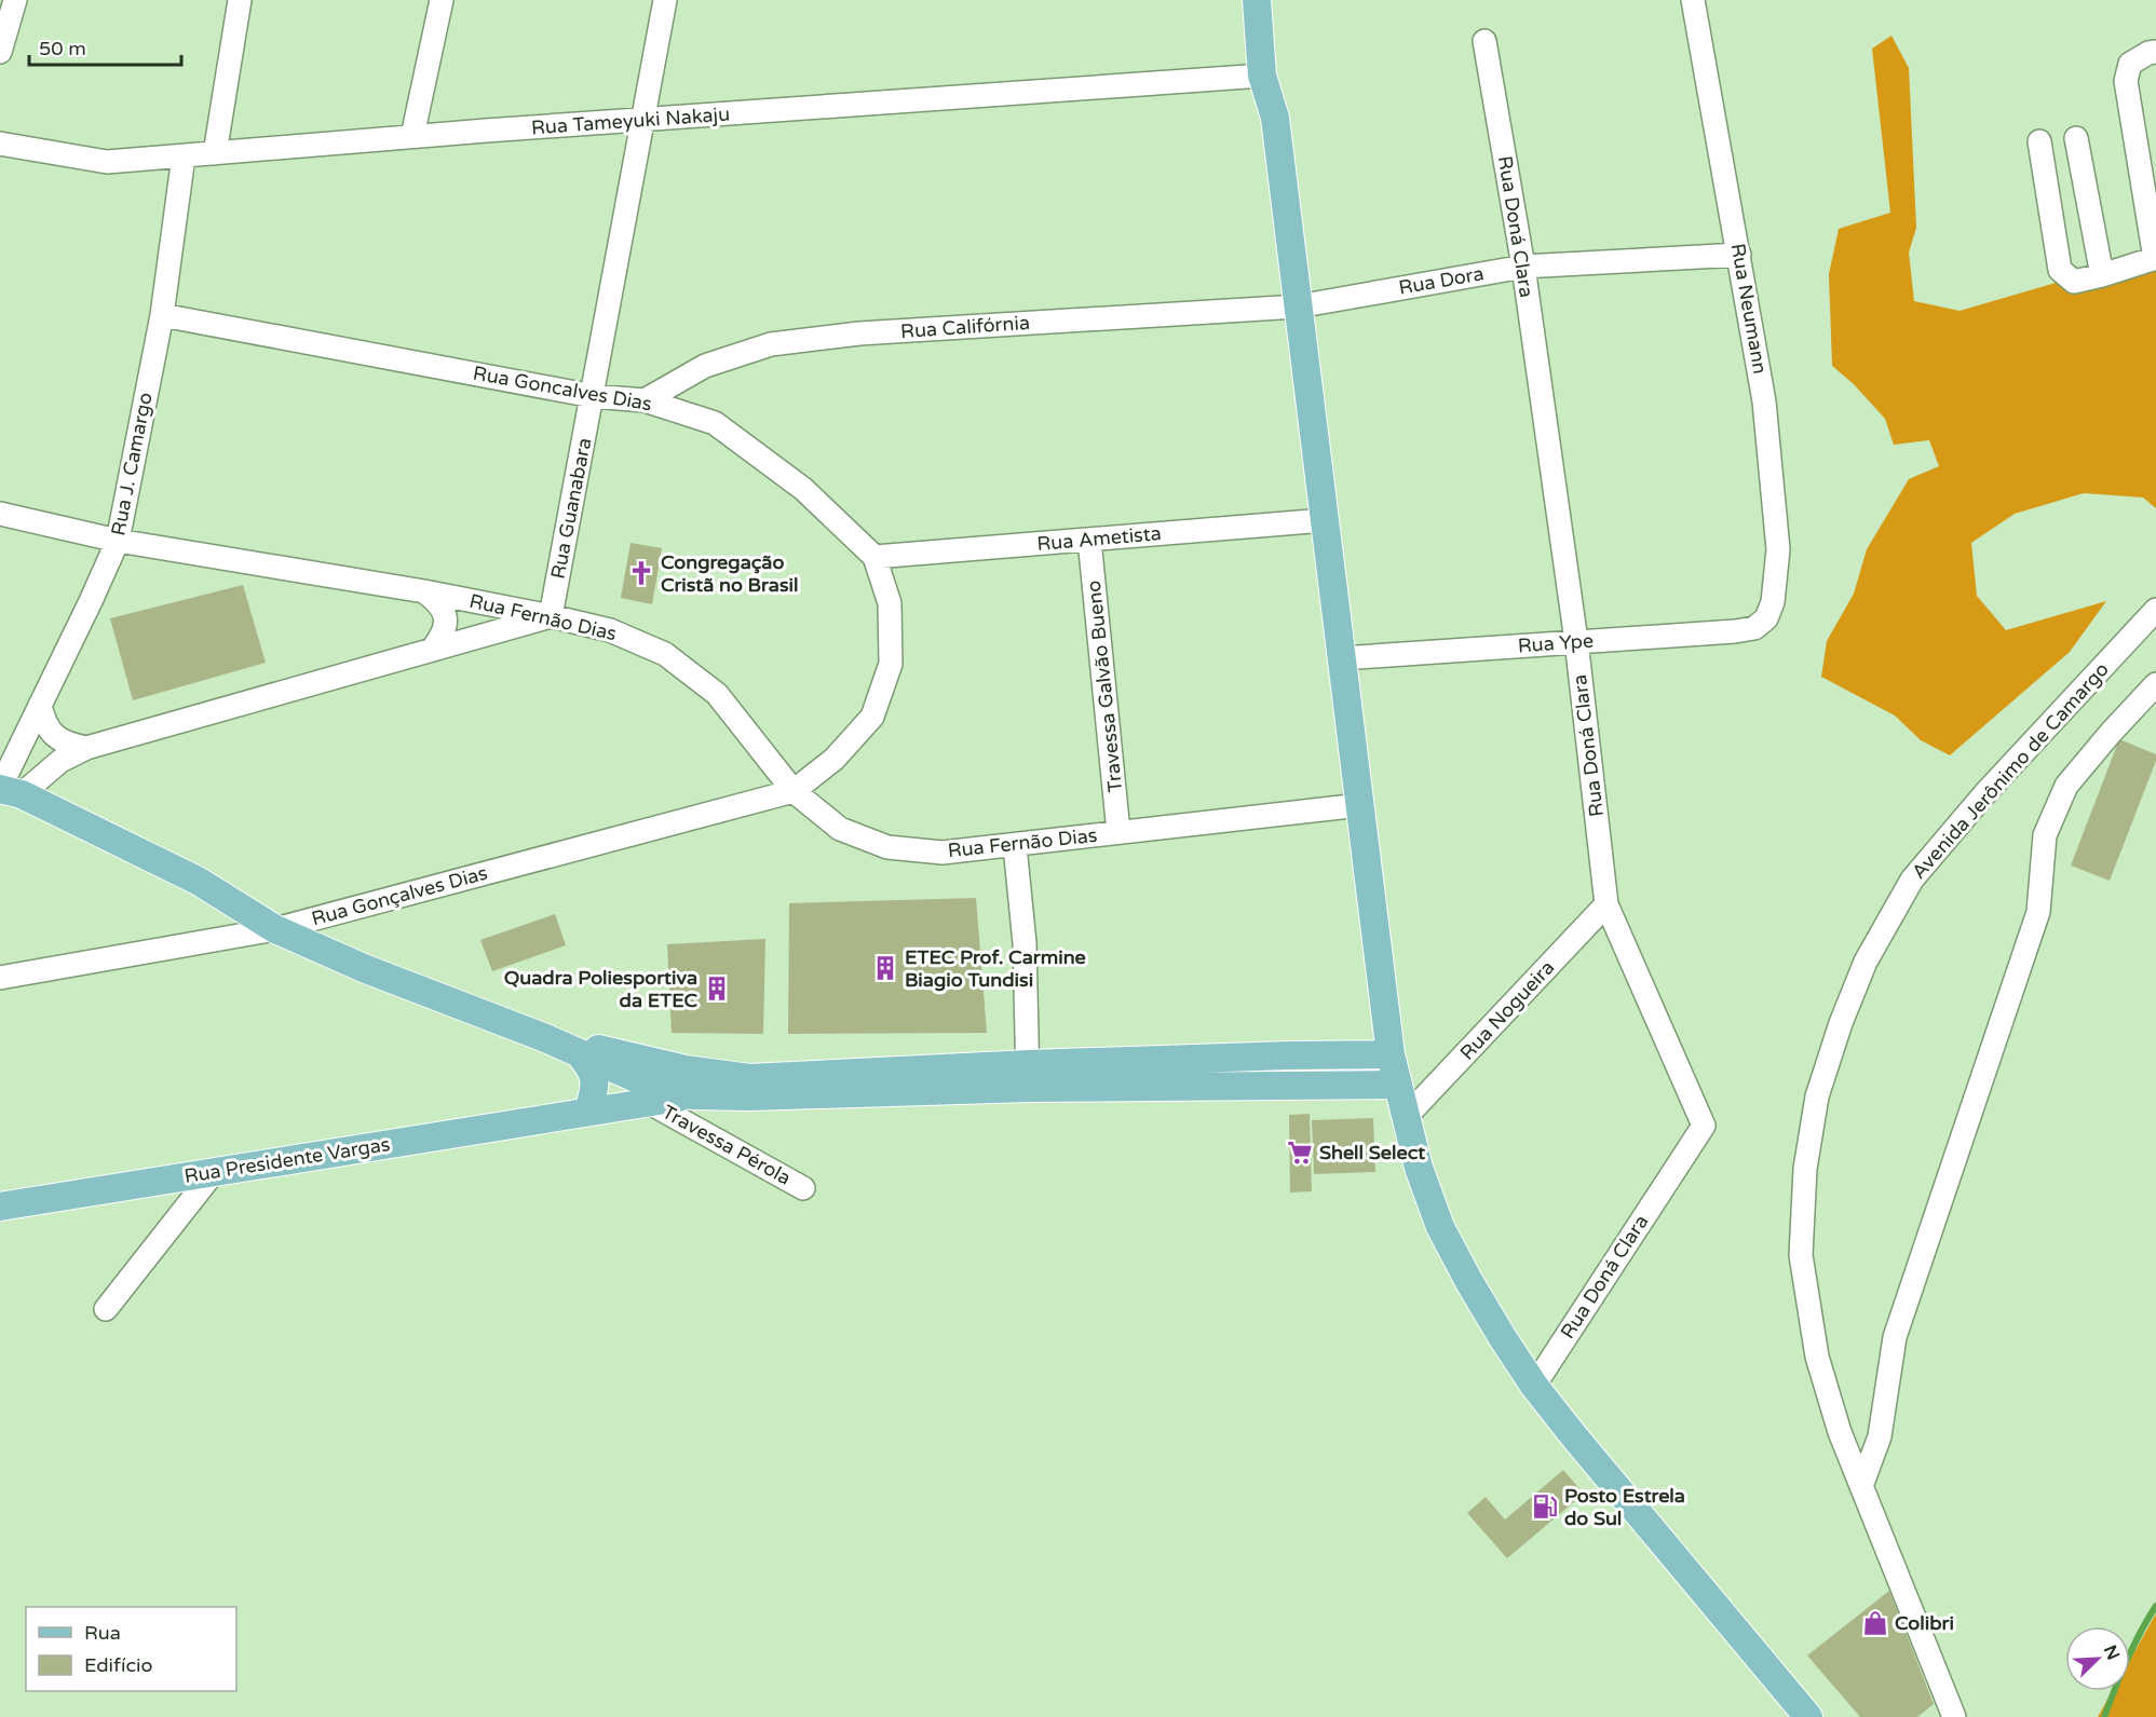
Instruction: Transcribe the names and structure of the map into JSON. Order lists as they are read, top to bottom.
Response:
{
  "streets": {
    "main road": ["Rua Presidente Vargas"],
    "street": [
      "Rua Tameyuki Nakaju",
      "Rua Doná Clara",
      "Rua Dora",
      "Rua Neumann",
      "Rua Califórnia",
      "Rua Goncalves Dias",
      "Rua J. Camargo",
      "Rua Guanabara",
      "Rua Ametista",
      "Rua Fernão Dias",
      "Rua Ype",
      "Travessa Galvão Bueno",
      "Avenida Jerônimo de Camargo",
      "Rua Gonçalves Dias",
      "Rua Nogueira",
      "Travessa Pérola"
    ]
  },
  "crossings": [
    ["Rua Tameyuki Nakaju", "Rua J. Camargo"],
    ["Rua Tameyuki Nakaju", "Rua Guanabara"],
    ["Rua Doná Clara", "Rua Dora"],
    ["Rua Doná Clara", "Rua Ype"],
    ["Rua Doná Clara", "Rua Nogueira"],
    ["Rua Dora", "Rua Neumann"],
    ["Rua Dora", "Rua Califórnia"],
    ["Rua Neumann", "Rua Ype"],
    ["Rua Califórnia", "Rua Goncalves Dias"],
    ["Rua Goncalves Dias", "Rua J. Camargo"],
    ["Rua Goncalves Dias", "Rua Guanabara"],
    ["Rua Goncalves Dias", "Rua Ametista"],
    ["Rua Goncalves Dias", "Rua Fernão Dias"],
    ["Rua Goncalves Dias", "Rua Gonçalves Dias"],
    ["Rua J. Camargo", "Rua Fernão Dias"],
    ["Rua Guanabara", "Rua Fernão Dias"],
    ["Rua Ametista", "Travessa Galvão Bueno"],
    ["Rua Fernão Dias", "Travessa Galvão Bueno"],
    ["Rua Fernão Dias", "Rua Gonçalves Dias"],
    ["Travessa Pérola", "Rua Presidente Vargas"]
  ],
  "places": {
    "church": ["Congregação Cristã no Brasil"],
    "building": ["ETEC Prof. Carmine Biagio Tundisi", "Quadra Poliesportiva da ETEC"],
    "supermarket": ["Shell Select"],
    "fuel station": ["Posto Estrela do Sul"],
    "shop": ["Colibri"]
  },
  "legend": ["Rua", "Edifício"],
  "scale_bar": "50 m",
  "north": "top right"
}
